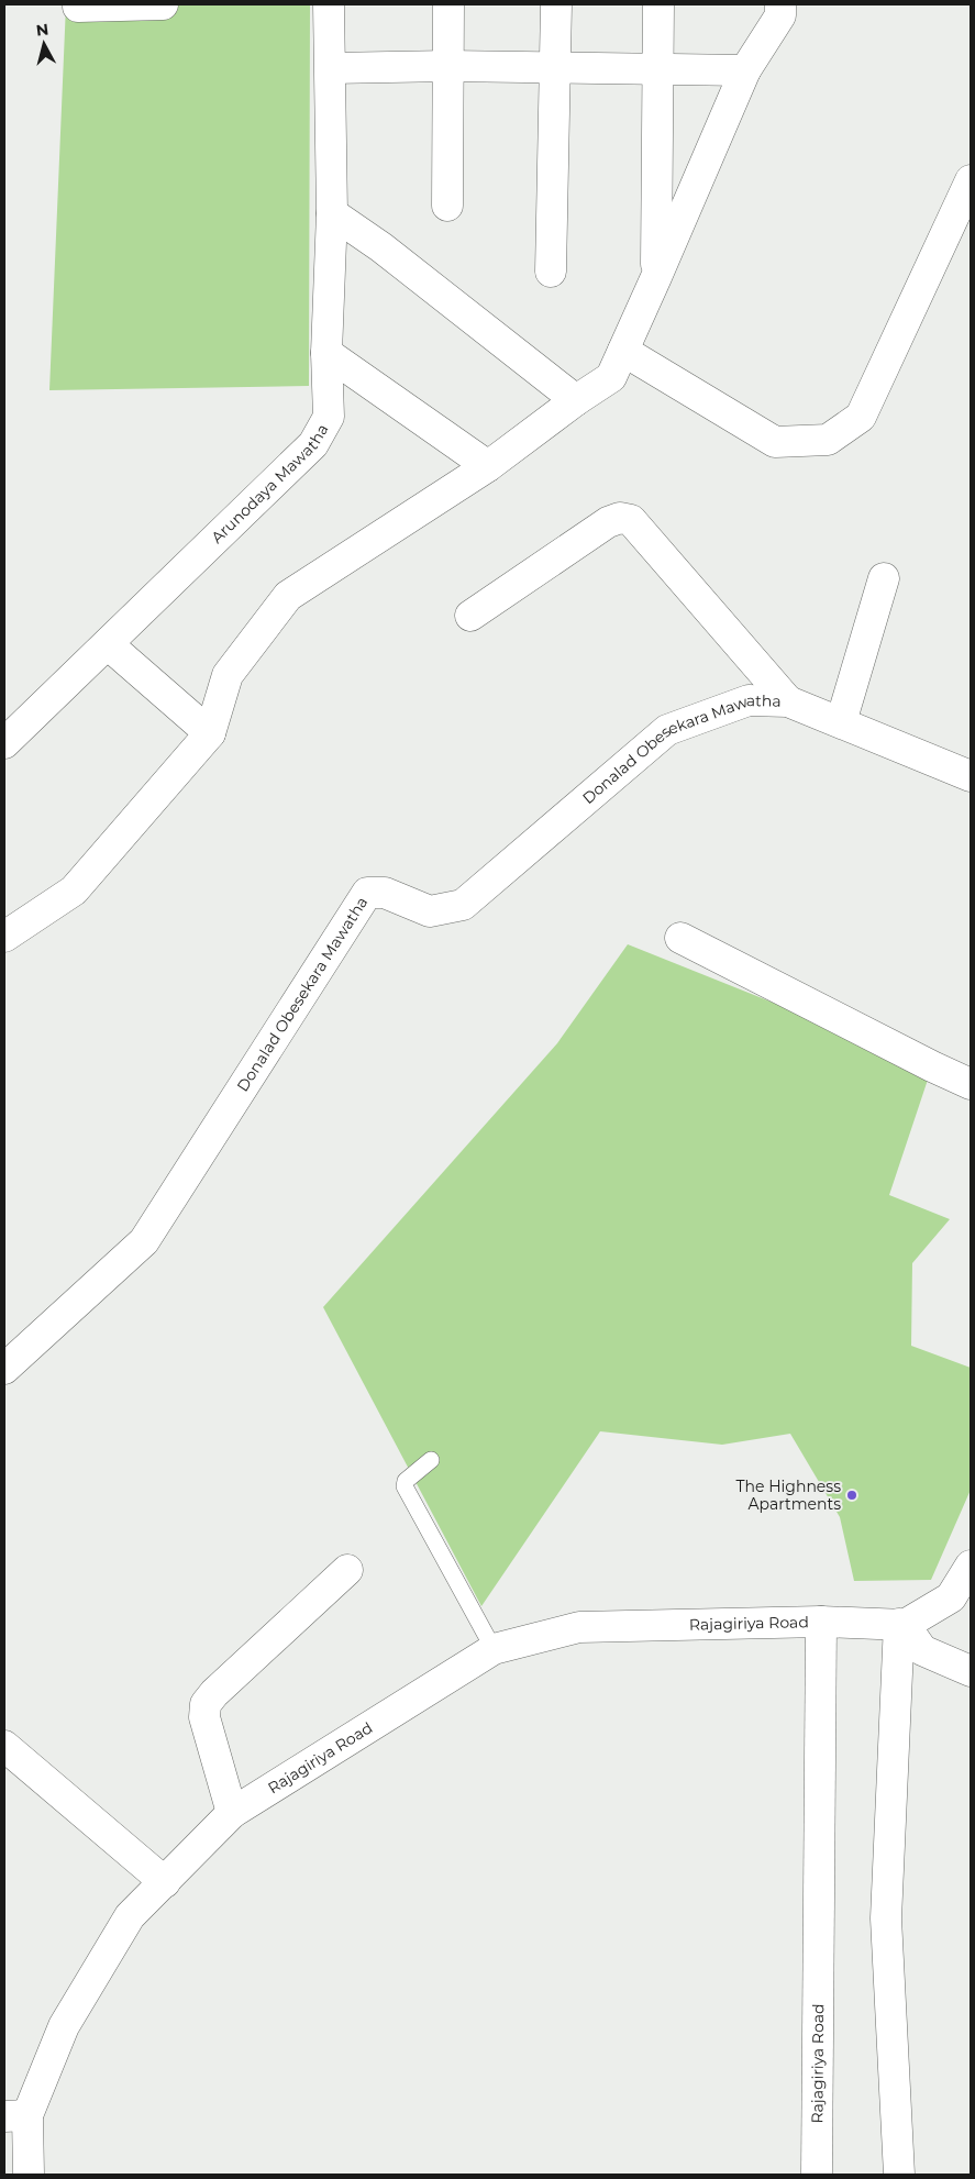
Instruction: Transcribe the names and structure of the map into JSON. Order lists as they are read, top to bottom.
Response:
{
  "streets": {
    "street": ["Arunodaya Mawatha", "Donalad Obesekara Mawatha", "Rajagiriya Road"]
  },
  "places": ["The Highness Apartments"],
  "north": "top"
}
